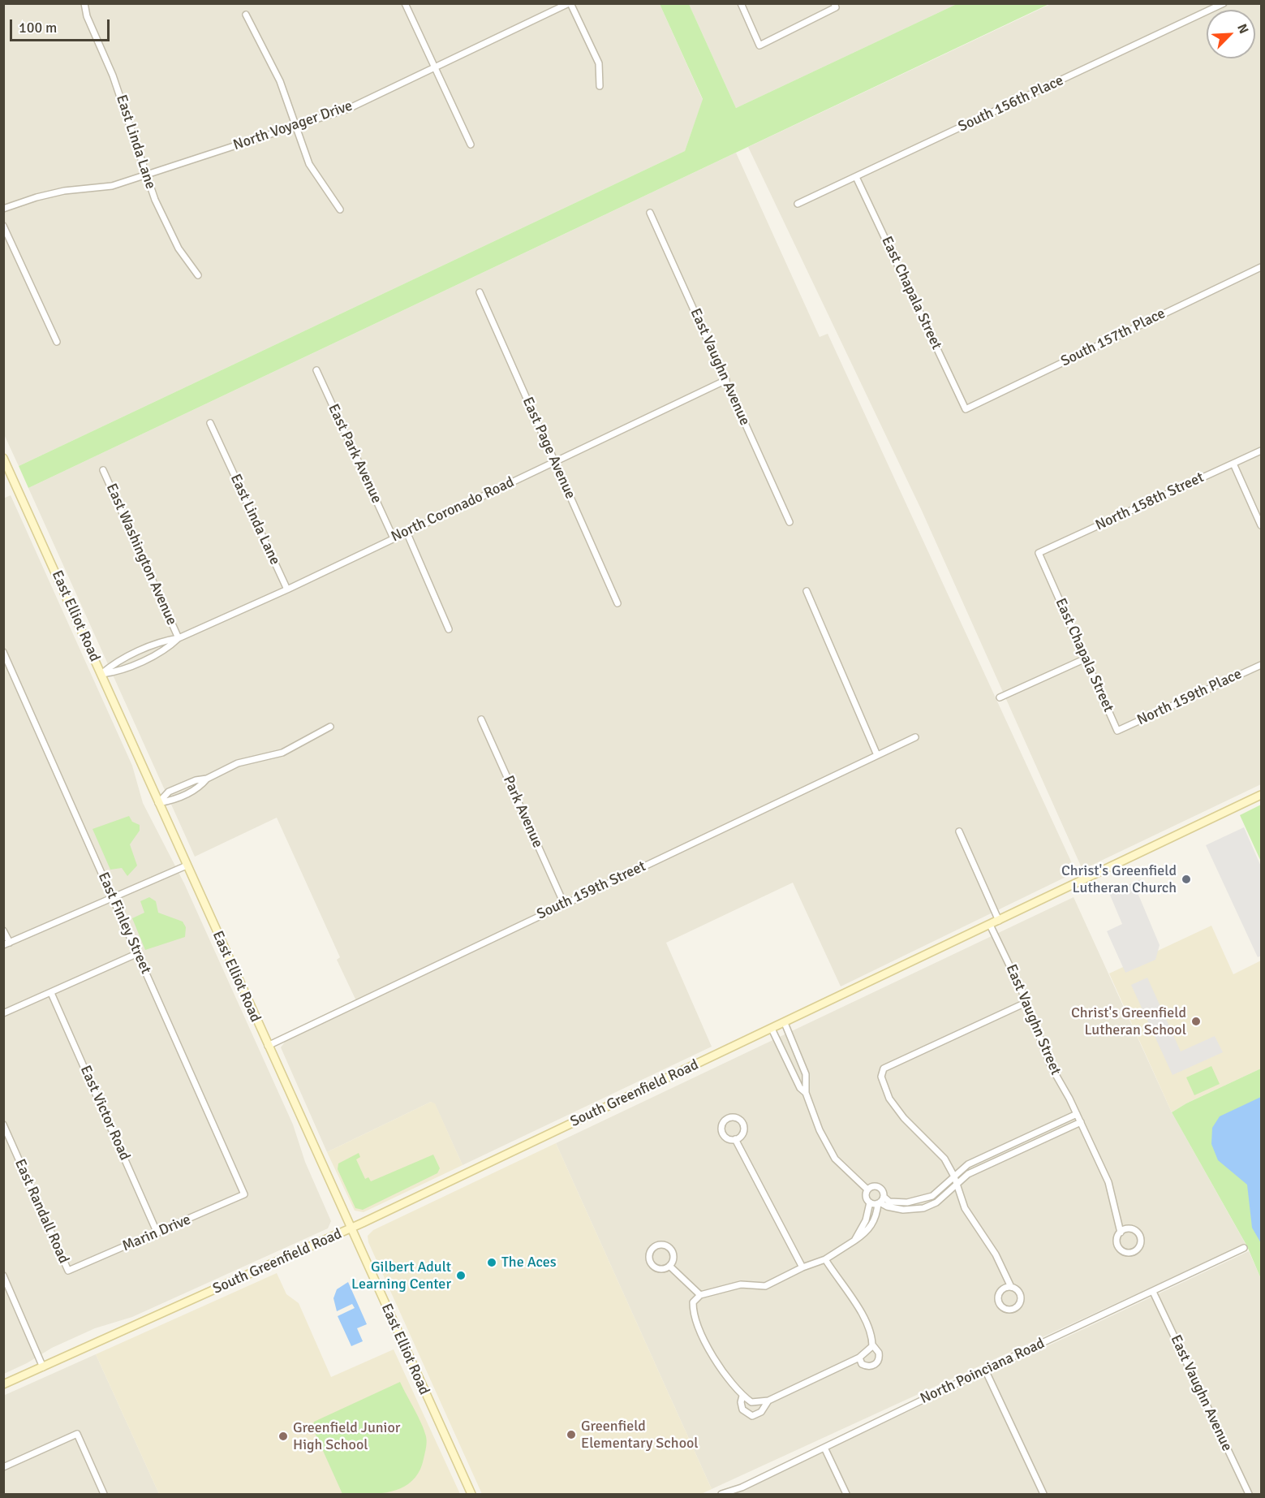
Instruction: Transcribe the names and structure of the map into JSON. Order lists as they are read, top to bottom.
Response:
{
  "streets": {
    "main road": ["East Elliot Road", "South Greenfield Road"],
    "street": [
      "South 156th Place",
      "North Voyager Drive",
      "East Linda Lane",
      "East Chapala Street",
      "South 157th Place",
      "East Vaughn Avenue",
      "East Page Avenue",
      "East Park Avenue",
      "North 158th Street",
      "North Coronado Road",
      "East Washington Avenue",
      "North 159th Place",
      "Park Avenue",
      "South 159th Street",
      "East Finley Street",
      "East Vaughn Street",
      "East Victor Road",
      "East Randall Road",
      "Marin Drive",
      "North Poinciana Road"
    ]
  },
  "crossings": [
    ["South 156th Place", "East Chapala Street"],
    ["North Voyager Drive", "East Linda Lane"],
    ["East Linda Lane", "North Coronado Road"],
    ["East Chapala Street", "South 157th Place"],
    ["East Chapala Street", "North 158th Street"],
    ["East Chapala Street", "North 159th Place"],
    ["East Vaughn Avenue", "North Coronado Road"],
    ["East Vaughn Avenue", "North Poinciana Road"],
    ["East Page Avenue", "North Coronado Road"],
    ["East Park Avenue", "North Coronado Road"],
    ["North Coronado Road", "East Washington Avenue"],
    ["North Coronado Road", "East Elliot Road"],
    ["East Elliot Road", "South 159th Street"],
    ["East Elliot Road", "South Greenfield Road"],
    ["Park Avenue", "South 159th Street"],
    ["East Finley Street", "Marin Drive"],
    ["East Vaughn Street", "South Greenfield Road"],
    ["East Victor Road", "Marin Drive"],
    ["East Randall Road", "Marin Drive"]
  ],
  "places": [
    "Christ's Greenfield Lutheran Church",
    "Christ's Greenfield Lutheran School",
    "The Aces",
    "Gilbert Adult Learning Center",
    "Greenfield Elementary School",
    "Greenfield Junior High School"
  ],
  "scale_bar": "100 m",
  "north": "top right"
}
